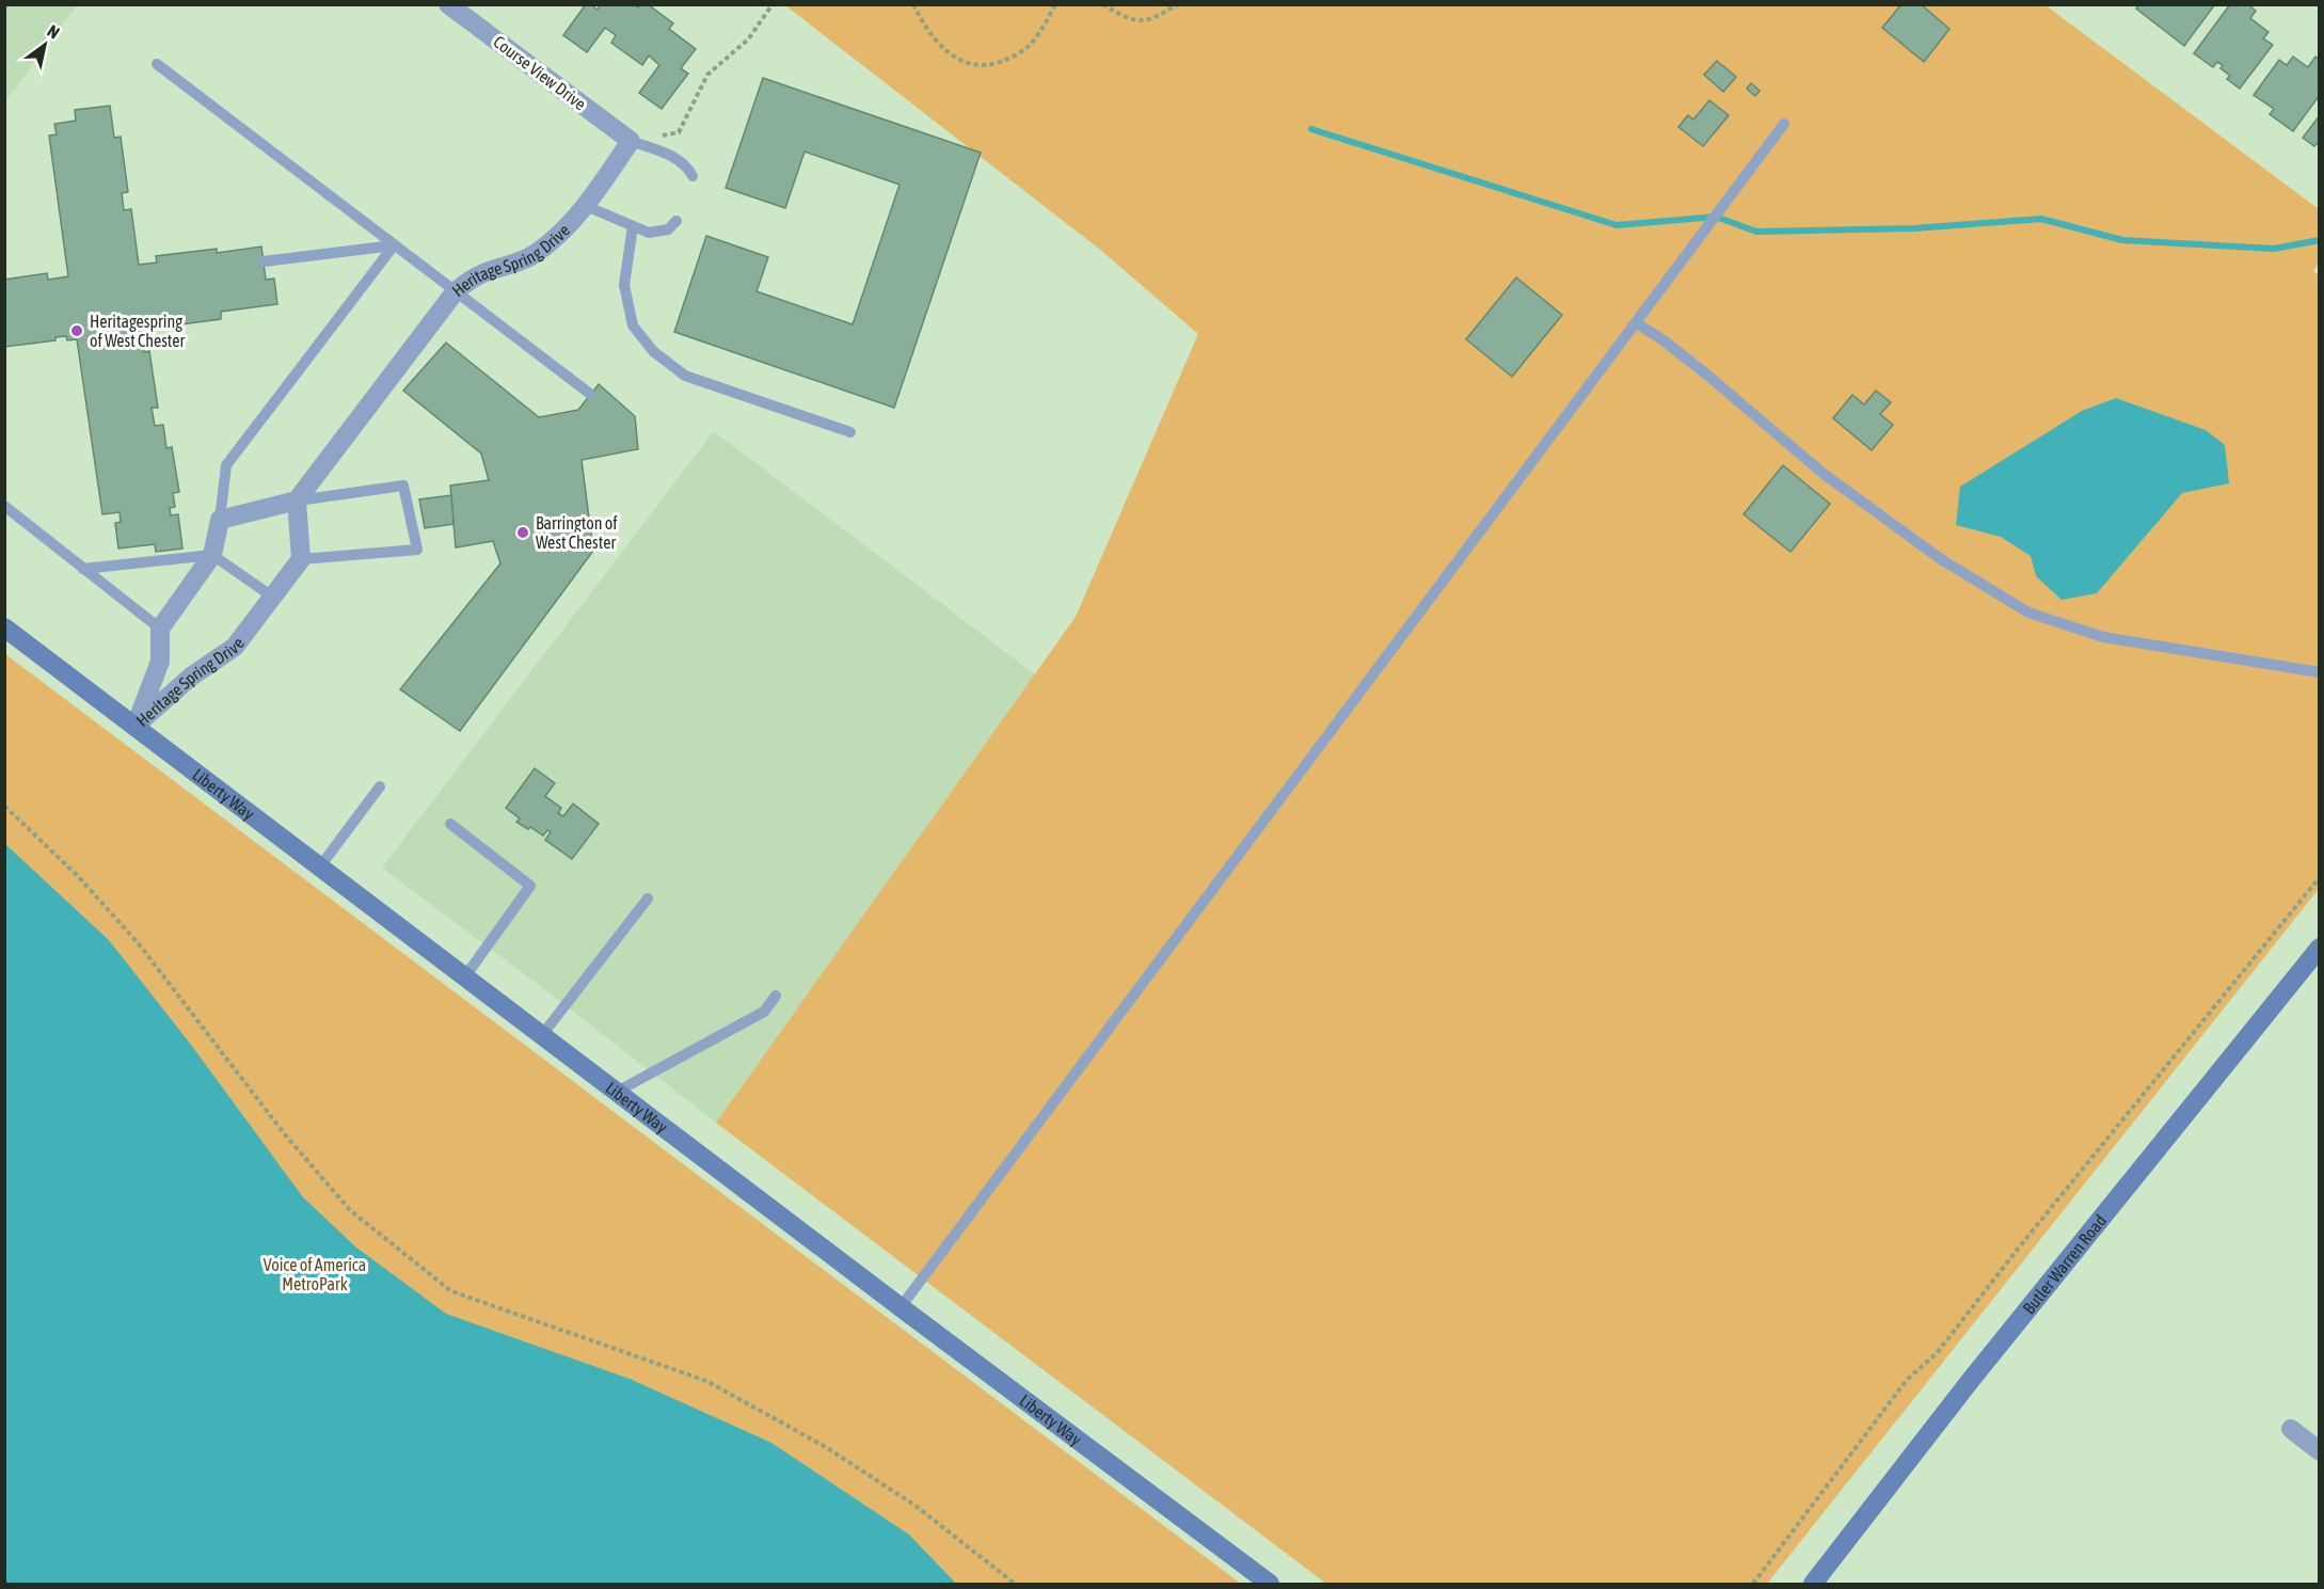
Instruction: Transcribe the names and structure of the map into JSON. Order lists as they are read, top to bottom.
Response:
{
  "streets": {
    "main road": ["Liberty Way", "Butler Warren Road"],
    "street": ["Course View Drive", "Heritage Spring Drive"]
  },
  "crossings": [
    ["Course View Drive", "Heritage Spring Drive"],
    ["Heritage Spring Drive", "Liberty Way"]
  ],
  "parks": ["Voice of America MetroPark"],
  "places": ["Heritagespring of West Chester", "Barrington of West Chester"],
  "north": "top right"
}
